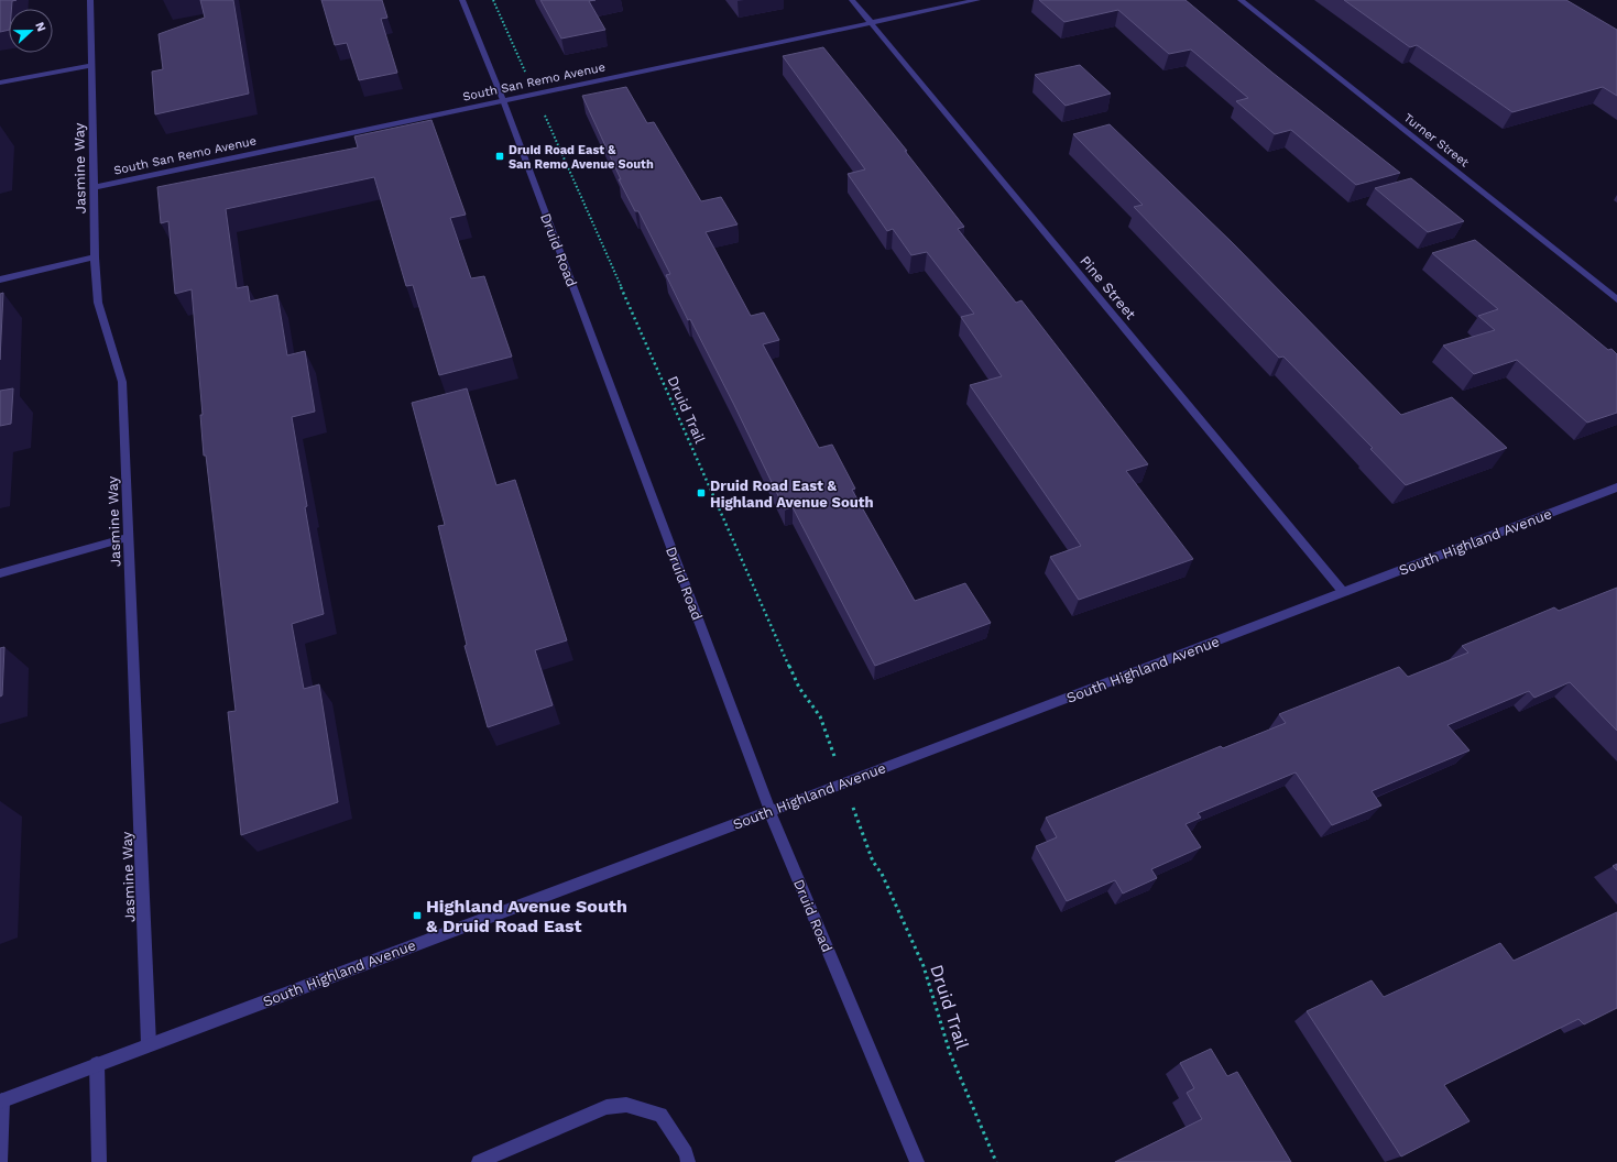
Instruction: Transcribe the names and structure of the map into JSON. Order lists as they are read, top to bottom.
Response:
{
  "streets": {
    "street": [
      "South San Remo Avenue",
      "Turner Street",
      "Jasmine Way",
      "Druid Road",
      "Pine Street",
      "South Highland Avenue"
    ],
    "path": ["Druid Trail"]
  },
  "crossings": [
    ["South San Remo Avenue", "Jasmine Way"],
    ["South San Remo Avenue", "Druid Road"],
    ["South San Remo Avenue", "Pine Street"],
    ["Jasmine Way", "South Highland Avenue"],
    ["Druid Road", "South Highland Avenue"],
    ["Pine Street", "South Highland Avenue"]
  ],
  "places": {
    "transit": ["Druid Road East & San Remo Avenue South", "Druid Road East & Highland Avenue South", "Highland Avenue South & Druid Road East"]
  },
  "north": "right"
}
